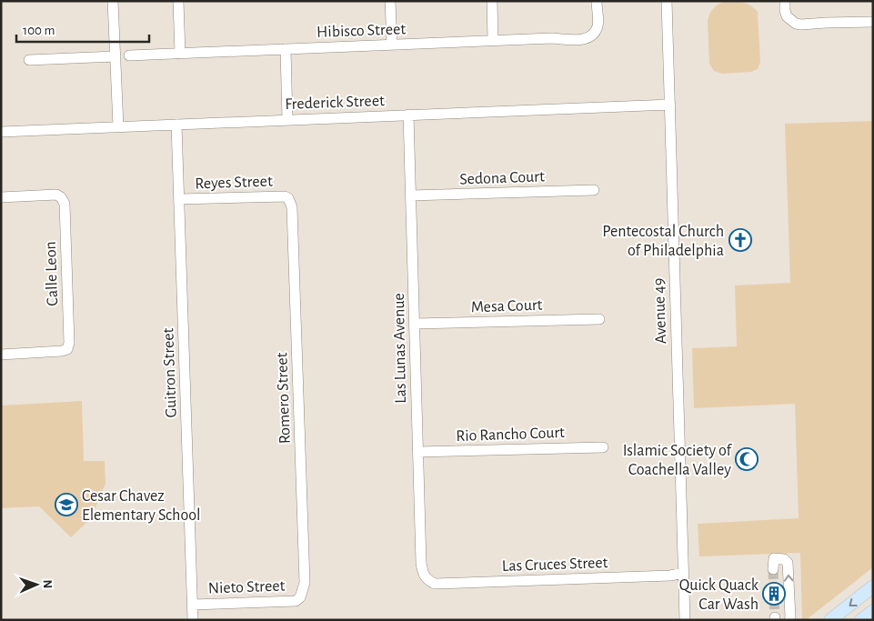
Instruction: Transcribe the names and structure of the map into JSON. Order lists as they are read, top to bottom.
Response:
{
  "streets": {
    "street": [
      "Hibisco Street",
      "Frederick Street",
      "Sedona Court",
      "Reyes Street",
      "Calle Leon",
      "Mesa Court",
      "Avenue 49",
      "Las Lunas Avenue",
      "Guitron Street",
      "Romero Street",
      "Rio Rancho Court",
      "Las Cruces Street",
      "Nieto Street"
    ]
  },
  "crossings": [
    ["Frederick Street", "Avenue 49"],
    ["Frederick Street", "Las Lunas Avenue"],
    ["Frederick Street", "Guitron Street"],
    ["Sedona Court", "Las Lunas Avenue"],
    ["Reyes Street", "Guitron Street"],
    ["Reyes Street", "Romero Street"],
    ["Mesa Court", "Las Lunas Avenue"],
    ["Avenue 49", "Las Cruces Street"],
    ["Las Lunas Avenue", "Rio Rancho Court"],
    ["Las Lunas Avenue", "Las Cruces Street"],
    ["Guitron Street", "Nieto Street"],
    ["Romero Street", "Nieto Street"]
  ],
  "places": {
    "church": ["Pentecostal Church of Philadelphia"],
    "mosque": ["Islamic Society of Coachella Valley"],
    "school or university": ["Cesar Chavez Elementary School"],
    "building": ["Quick Quack Car Wash"]
  },
  "scale_bar": "100 m",
  "north": "right"
}
